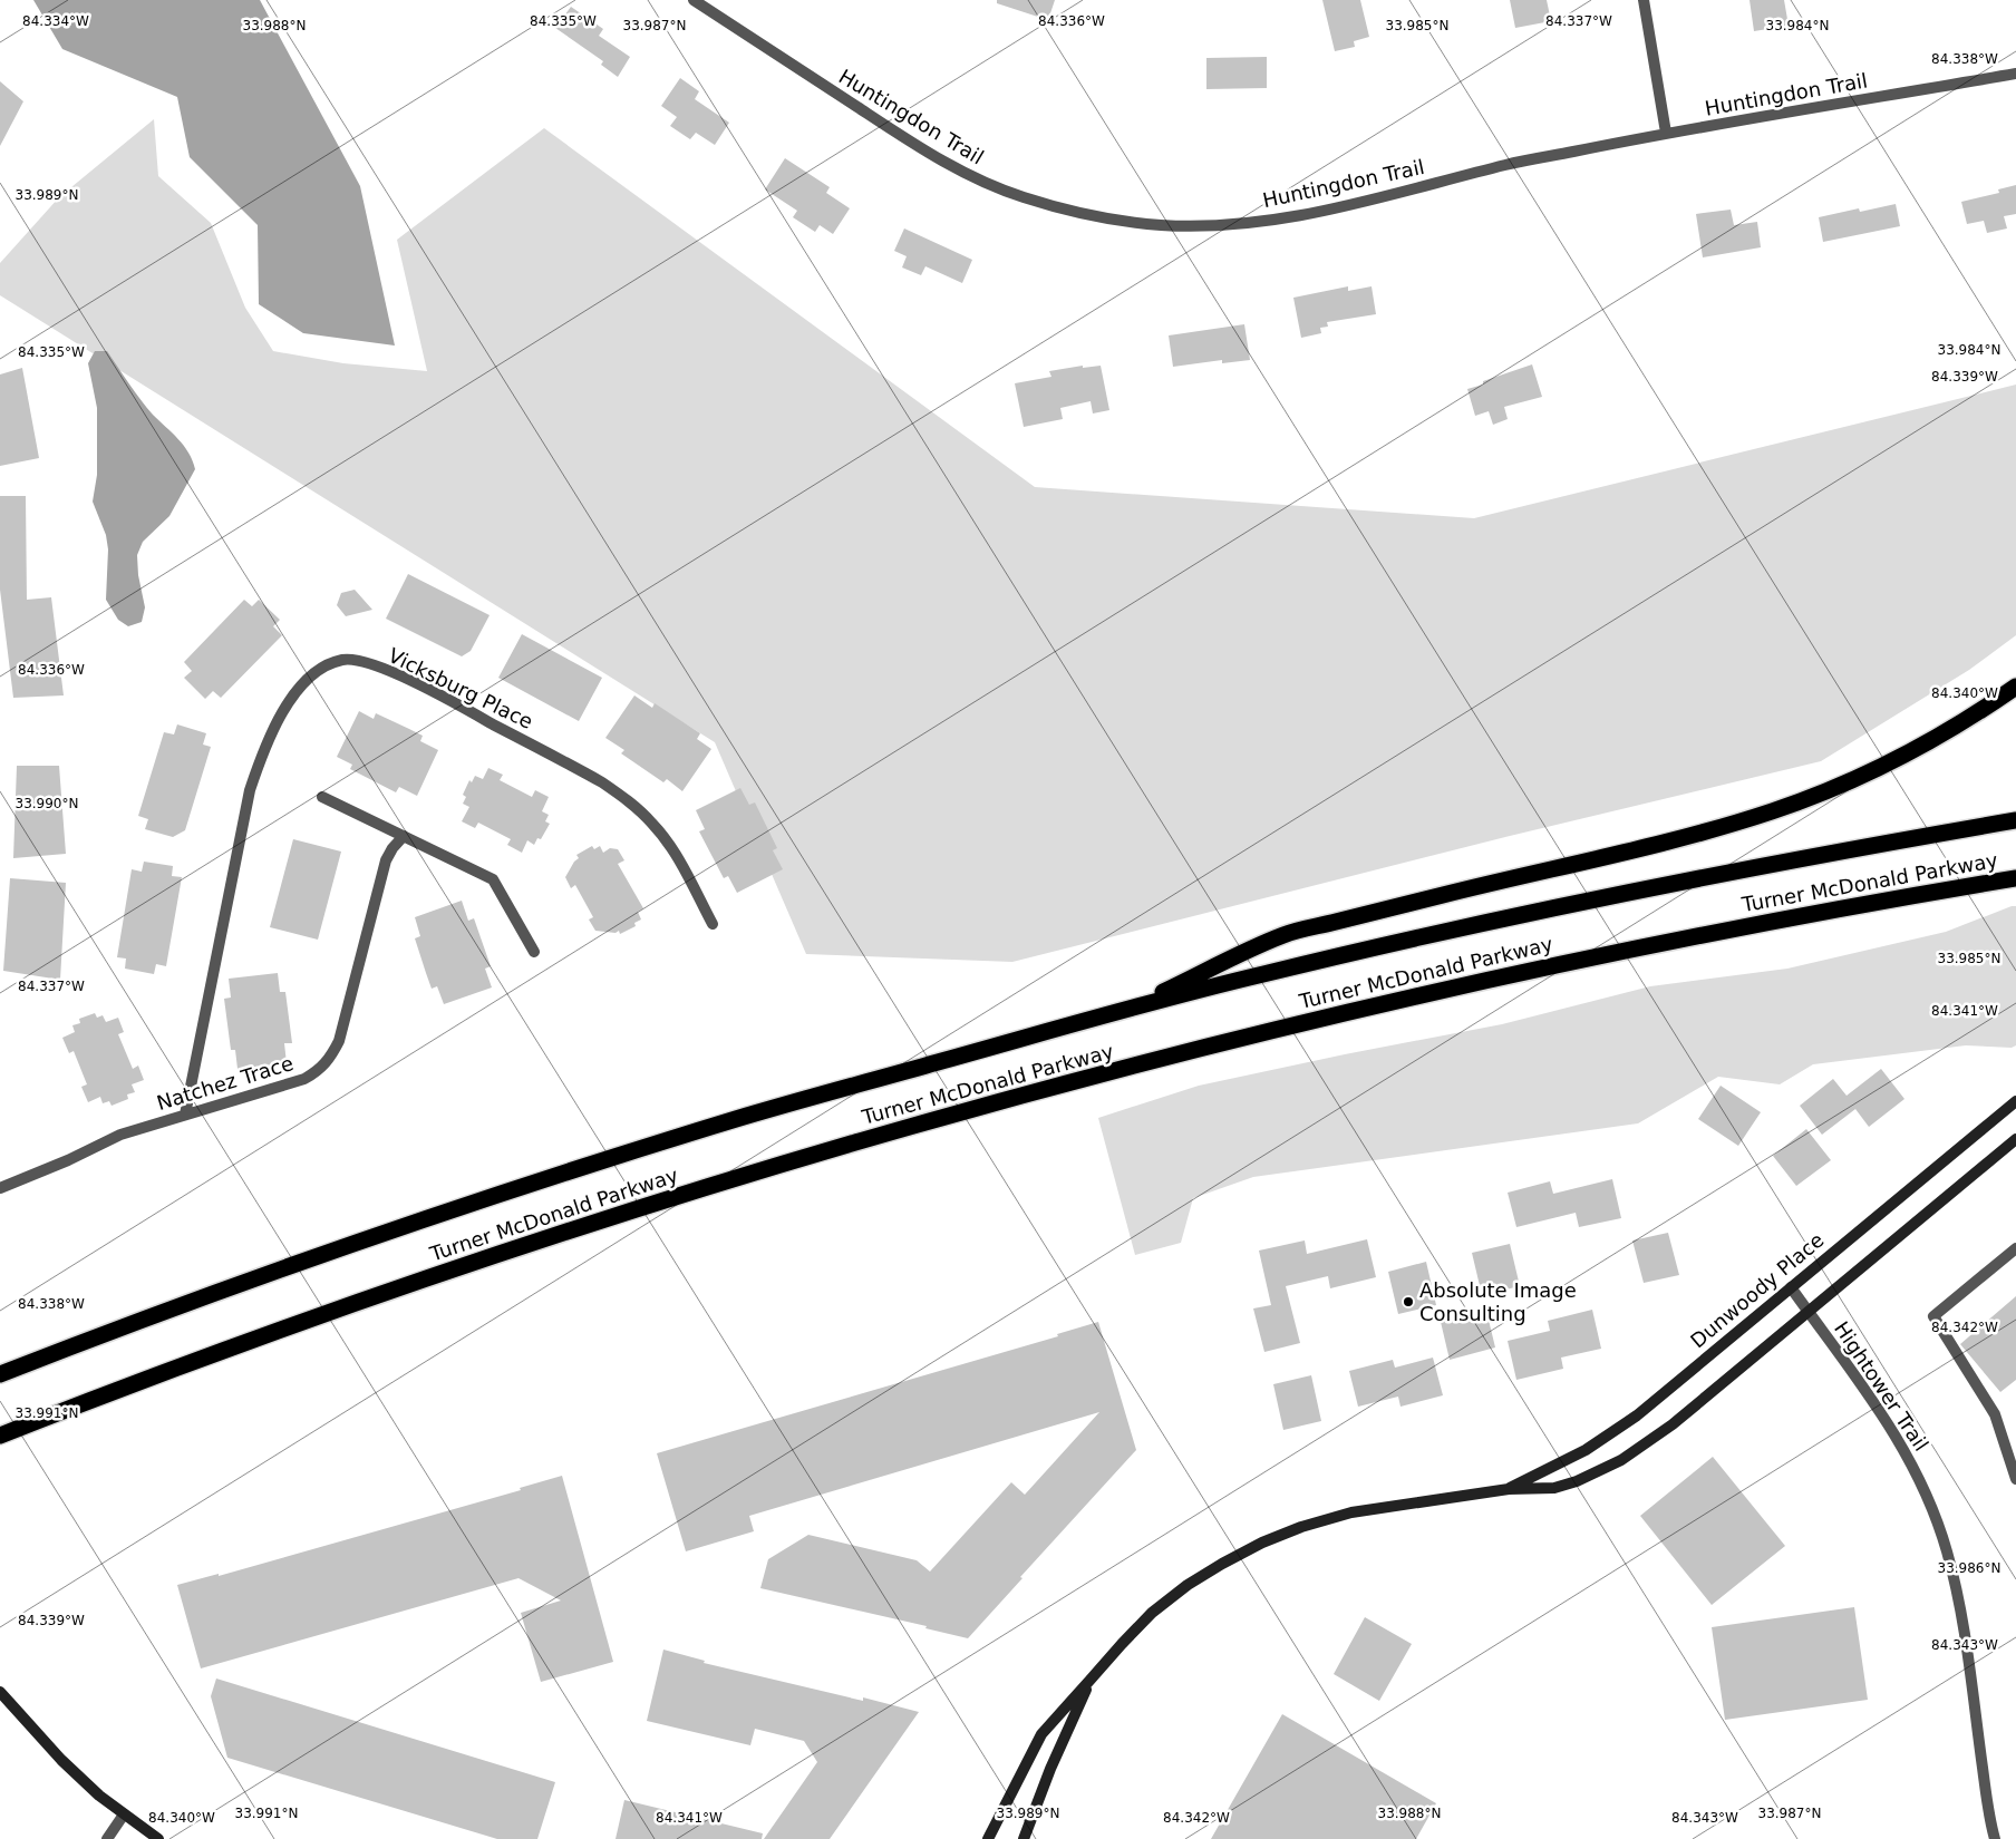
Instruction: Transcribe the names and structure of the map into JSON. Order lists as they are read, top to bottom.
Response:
{
  "streets": {
    "highway": ["Turner McDonald Parkway"],
    "street": [
      "Huntingdon Trail",
      "Vicksburg Place",
      "Natchez Trace",
      "Dunwoody Place",
      "Hightower Trail"
    ]
  },
  "crossings": [
    ["Vicksburg Place", "Natchez Trace"],
    ["Dunwoody Place", "Hightower Trail"]
  ],
  "places": ["Absolute Image Consulting"],
  "coordinates": [
    "84.335°W",
    "84.336°W",
    "84.334°W",
    "84.337°W",
    "33.985°N",
    "33.988°N",
    "33.987°N",
    "33.984°N",
    "84.338°W",
    "33.989°N",
    "84.339°W",
    "84.340°W",
    "33.990°N",
    "84.341°W",
    "84.342°W",
    "33.991°N",
    "33.986°N",
    "84.343°W"
  ]
}
